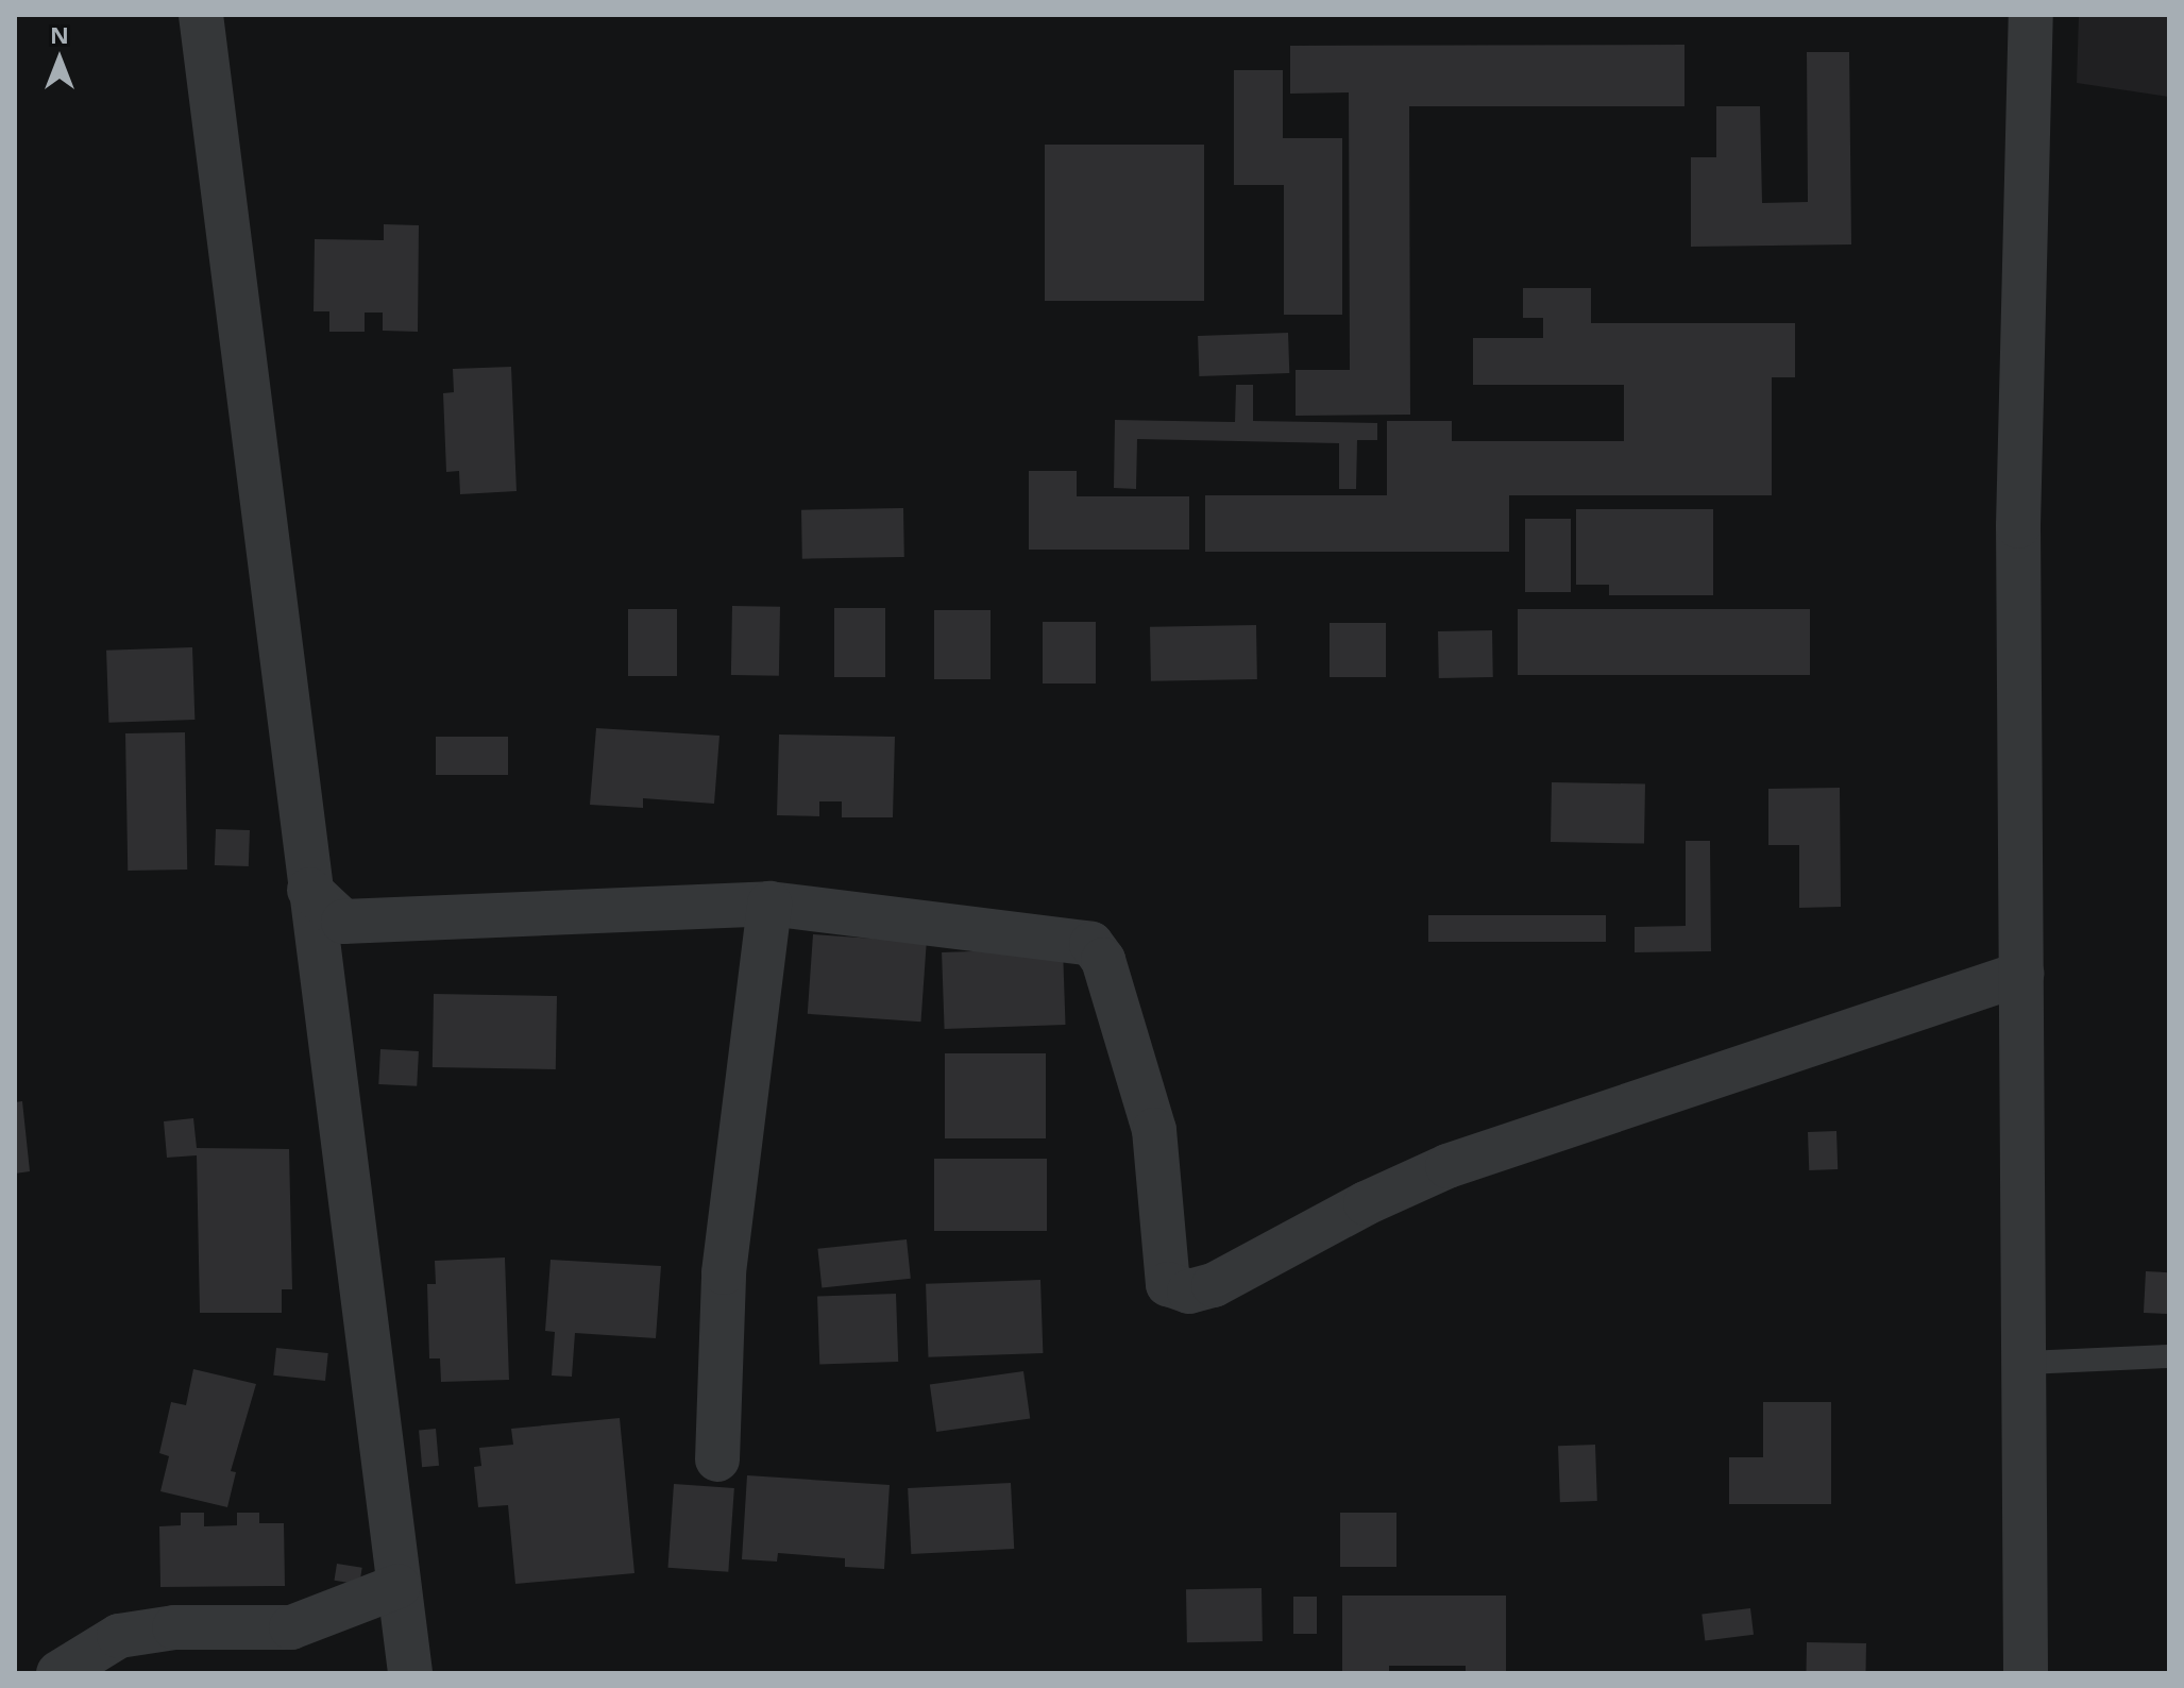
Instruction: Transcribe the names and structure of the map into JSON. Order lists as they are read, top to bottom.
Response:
{
  "north": "top"
}
